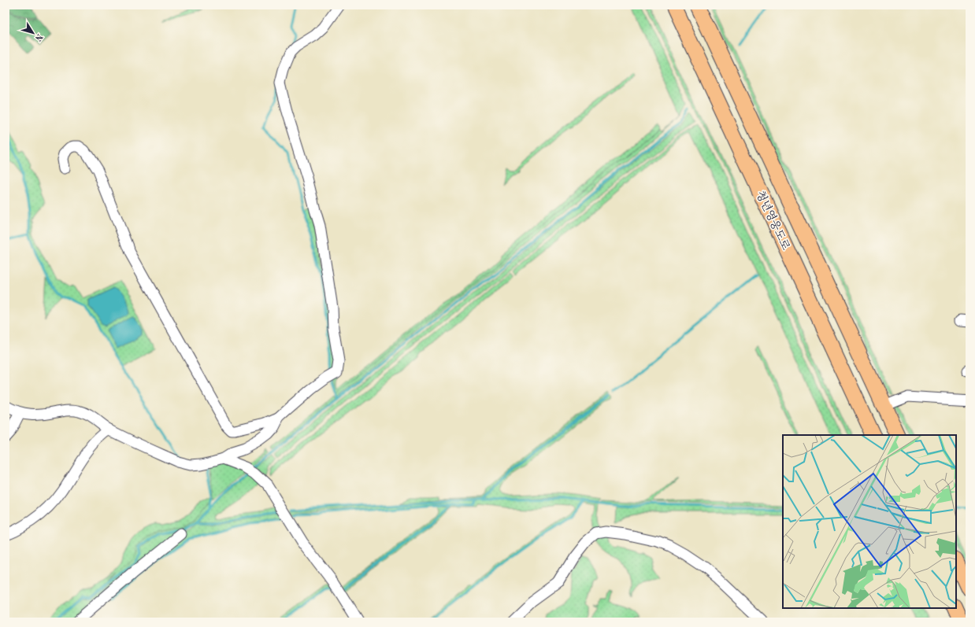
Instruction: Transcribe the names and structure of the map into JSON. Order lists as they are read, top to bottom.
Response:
{
  "streets": {
    "highway": ["청년영웅도로"]
  },
  "north": "bottom right"
}
